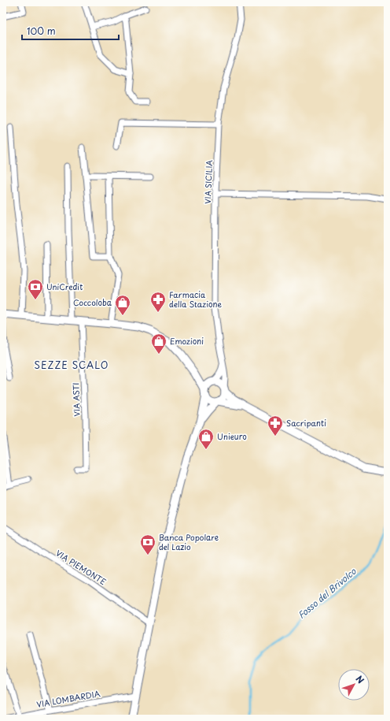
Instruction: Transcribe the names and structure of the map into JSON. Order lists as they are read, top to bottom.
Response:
{
  "streets": {
    "street": [
      "VIA SICILIA",
      "VIA ASTI",
      "VIA PIEMONTE",
      "VIA LOMBARDIA"
    ]
  },
  "districts": ["SEZZE SCALO"],
  "water": ["Fosso del Brivolco"],
  "places": {
    "bank": ["UniCredit", "Banca Popolare del Lazio"],
    "pharmacy": ["Farmacia della Stazione", "Sacripanti"],
    "shop": ["Coccoloba", "Emozioni", "Unieuro"]
  },
  "scale_bar": "100 m",
  "north": "top right"
}
